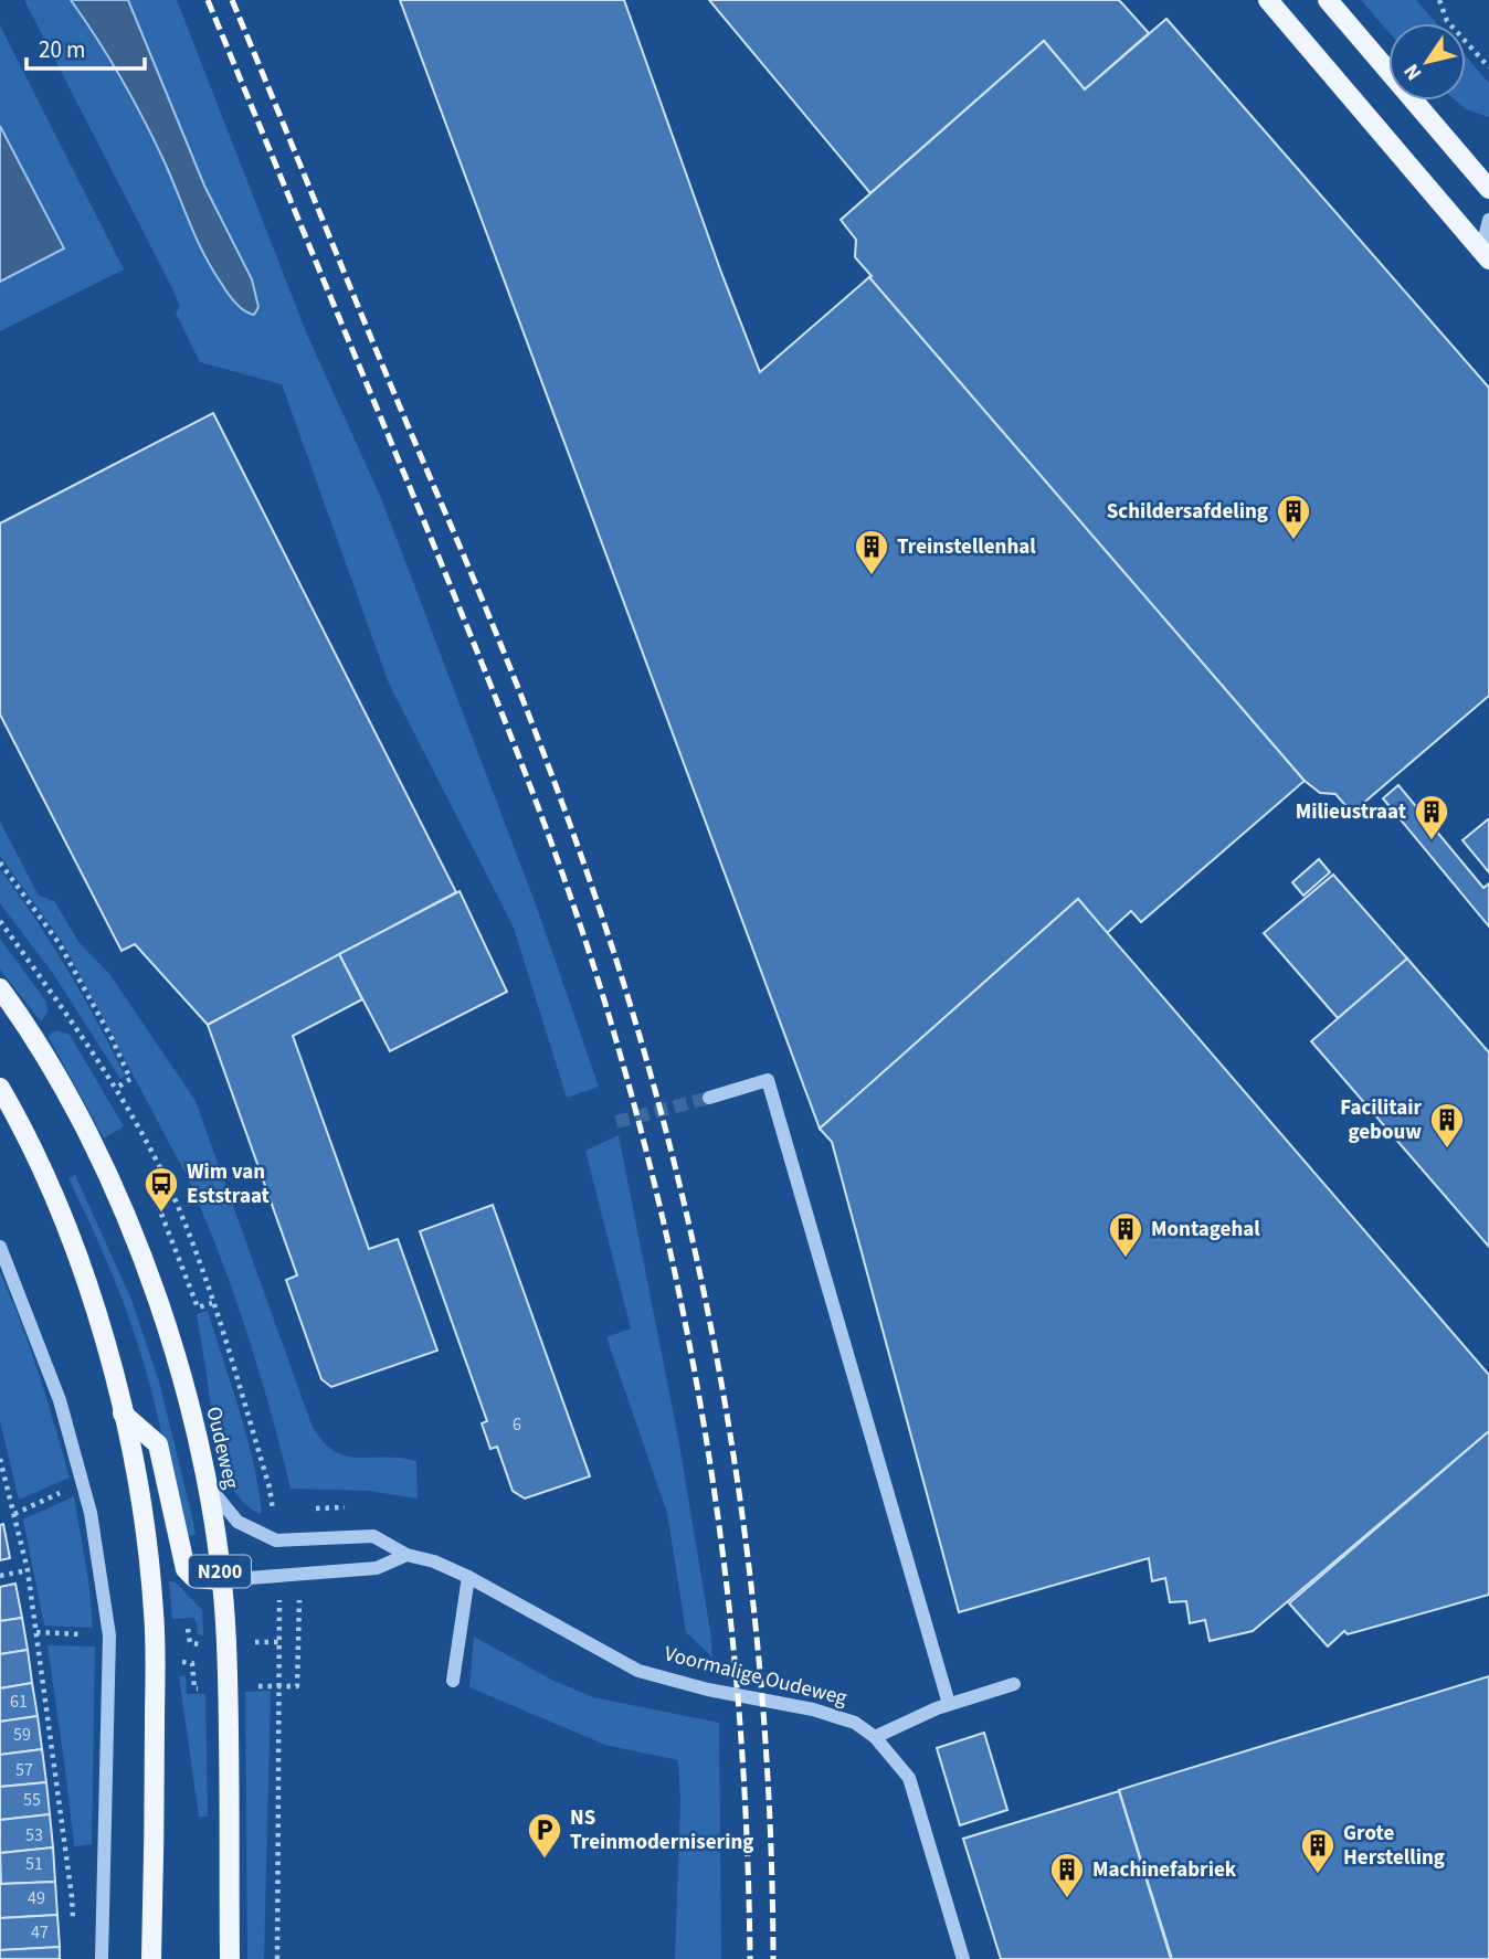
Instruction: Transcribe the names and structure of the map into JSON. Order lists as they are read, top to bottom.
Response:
{
  "streets": {
    "main road": ["Oudeweg", "N200"],
    "street": ["Voormalige Oudeweg"]
  },
  "crossings": [
    ["Oudeweg", "Voormalige Oudeweg"]
  ],
  "places": {
    "building": [
      "Schildersafdeling",
      "Treinstellenhal",
      "Milieustraat",
      "Facilitair gebouw",
      "Montagehal",
      "Grote Herstelling",
      "Machinefabriek"
    ],
    "bus stop": ["Wim van Eststraat"],
    "parking": ["NS Treinmodernisering"]
  },
  "house_numbers": [
    "6",
    "61",
    "59",
    "57",
    "55",
    "53",
    "51",
    "49",
    "47"
  ],
  "scale_bar": "20 m",
  "north": "bottom left"
}
